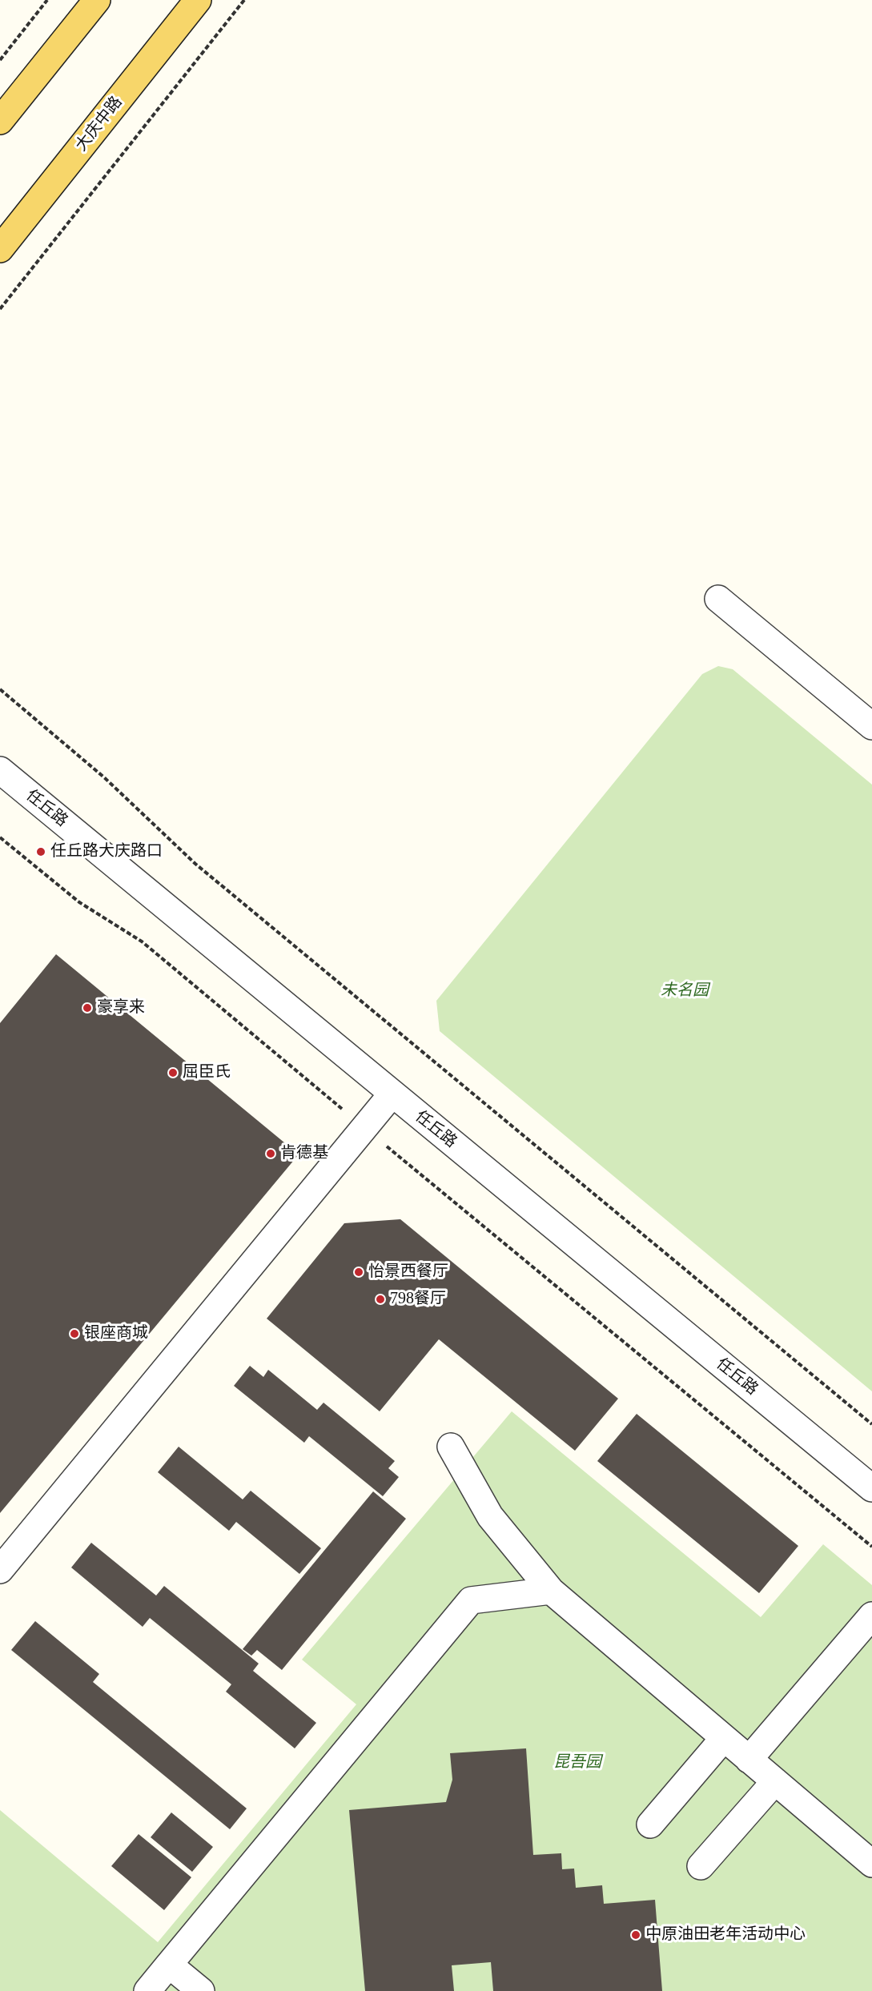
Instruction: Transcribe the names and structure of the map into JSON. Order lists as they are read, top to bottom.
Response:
{
  "streets": {
    "main road": ["大庆中路"],
    "street": ["任丘路"]
  },
  "parks": ["未名园", "昆吾园"],
  "places": [
    "任丘路大庆路口",
    "豪享来",
    "屈臣氏",
    "肯德基",
    "怡景西餐厅",
    "798餐厅",
    "银座商城",
    "中原油田老年活动中心"
  ]
}
